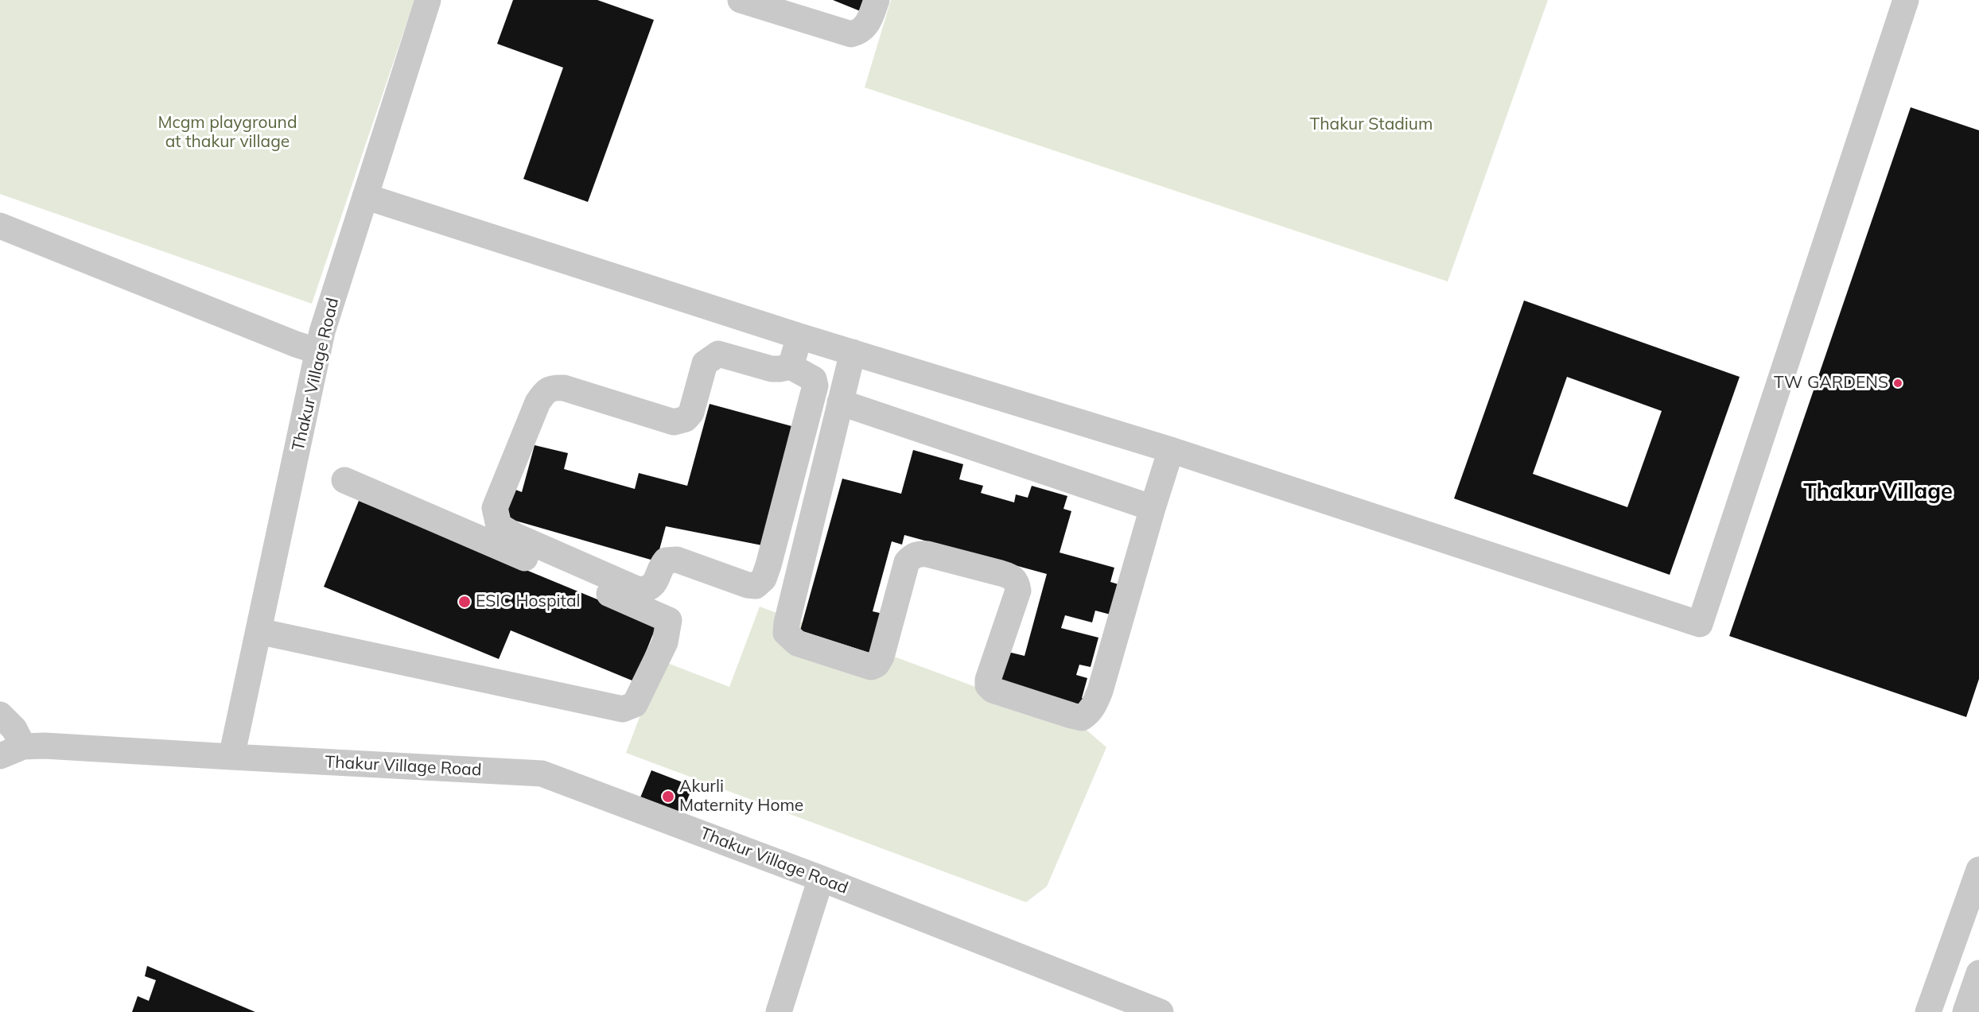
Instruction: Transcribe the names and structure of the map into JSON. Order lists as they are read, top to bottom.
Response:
{
  "streets": {
    "street": ["Thakur Village Road"]
  },
  "districts": ["Thakur Village"],
  "parks": ["Mcgm playground at thakur village", "Thakur Stadium"],
  "places": ["TW GARDENS", "ESIC Hospital", "Akurli Maternity Home"]
}
